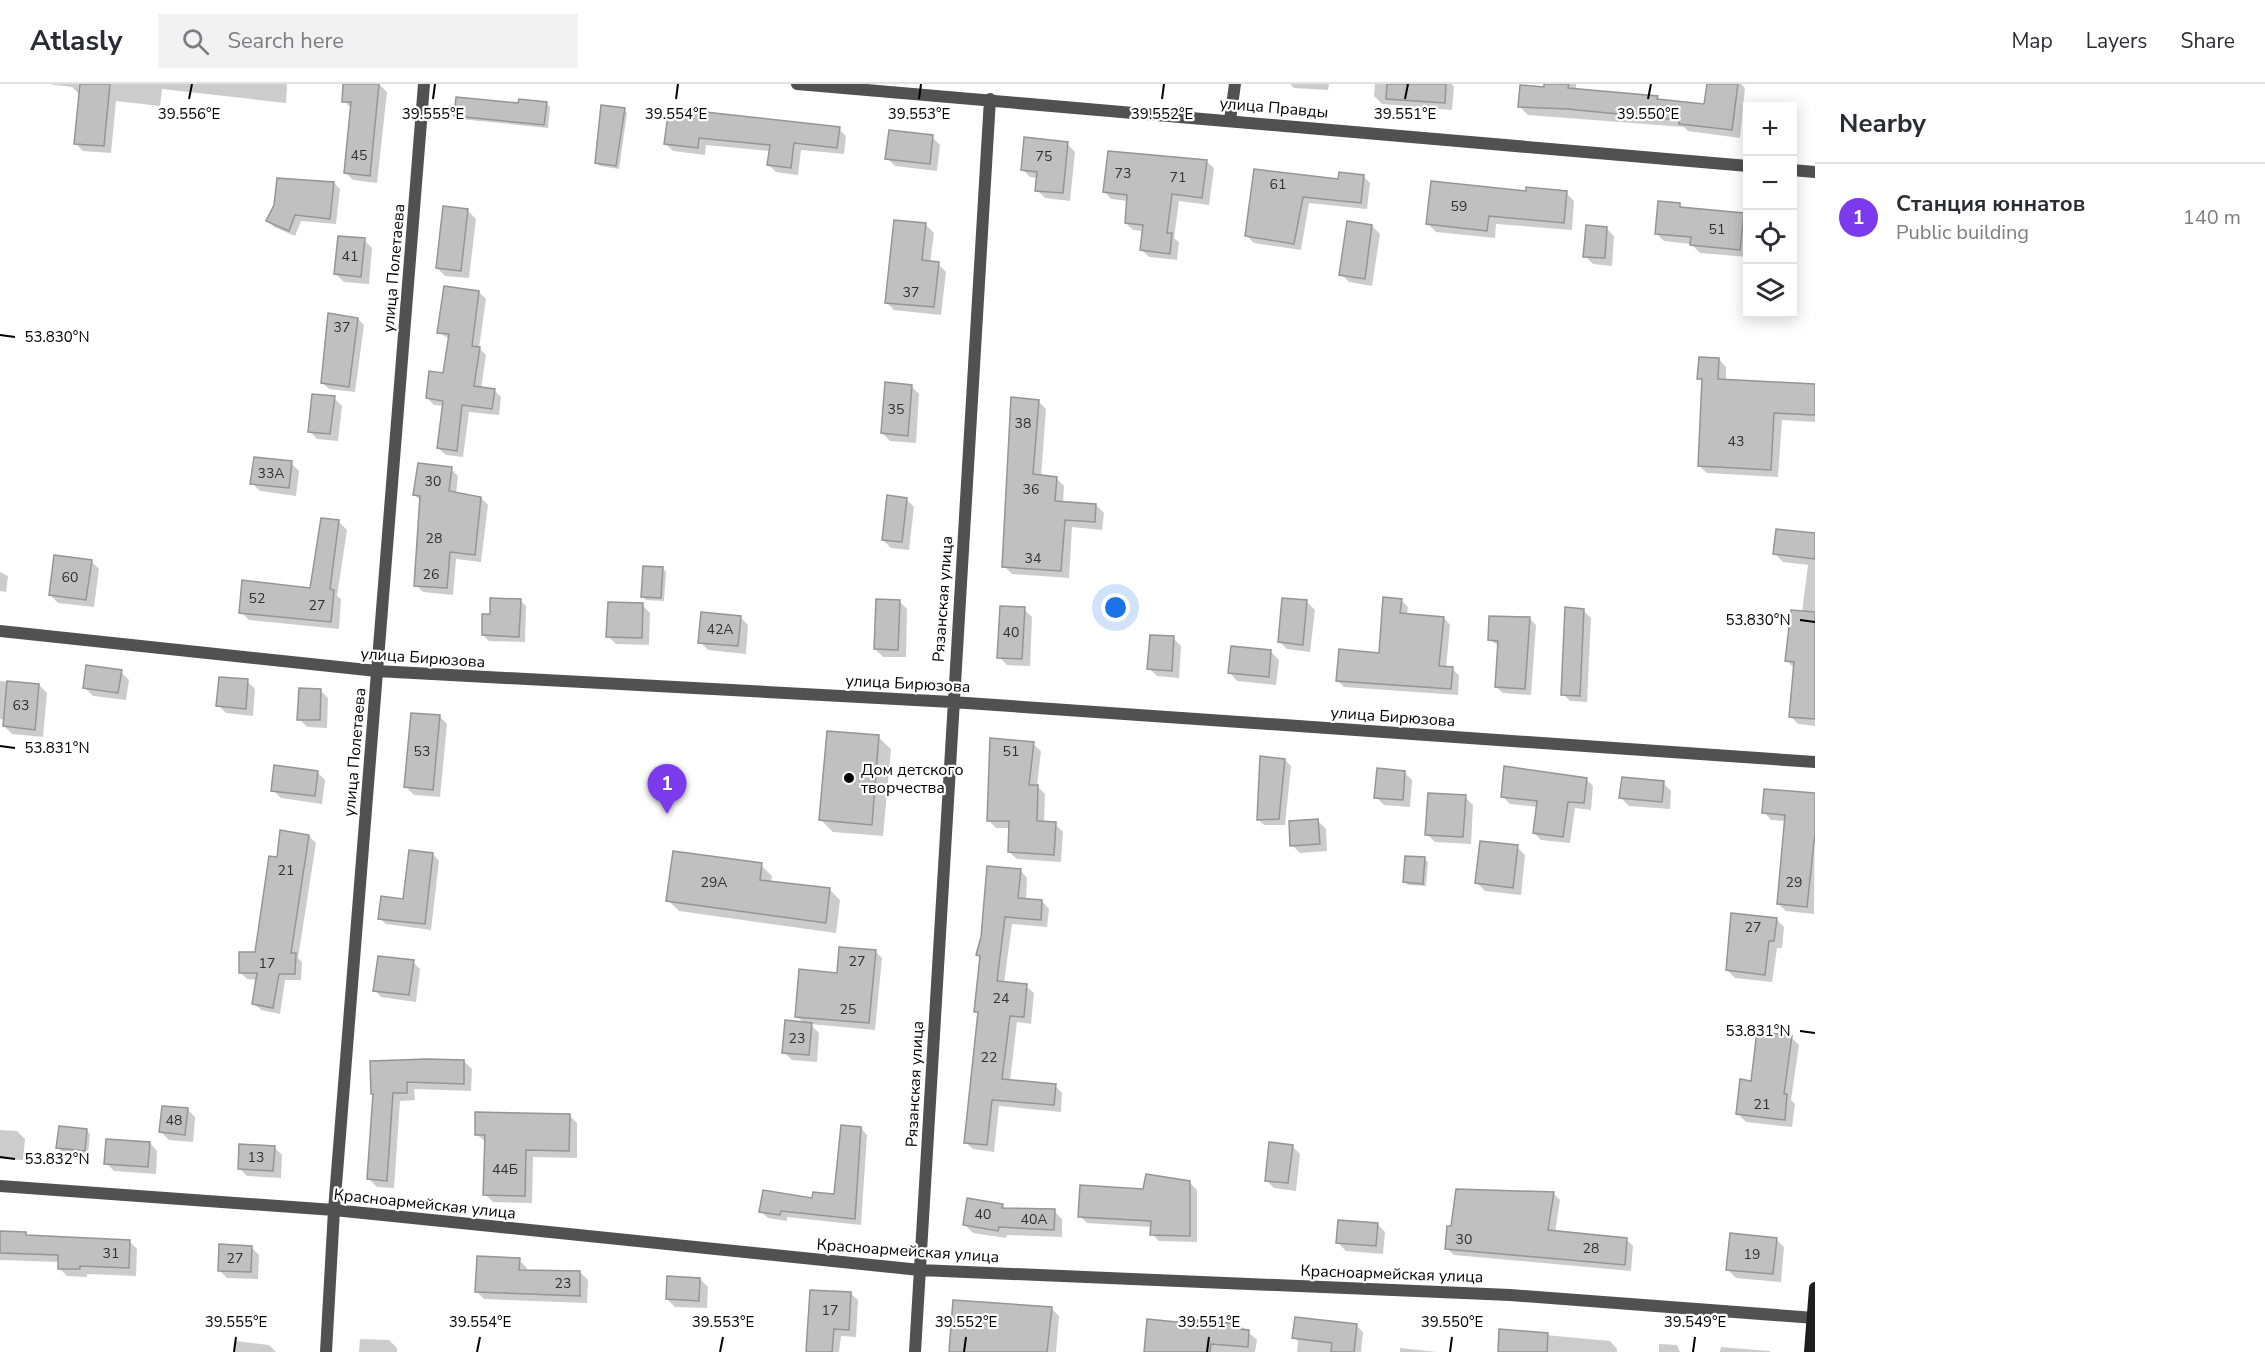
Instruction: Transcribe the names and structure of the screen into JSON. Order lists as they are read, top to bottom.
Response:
{
  "streets": {
    "street": [
      "улица Правды",
      "улица Полетаева",
      "Рязанская улица",
      "улица Бирюзова",
      "Красноармейская улица"
    ]
  },
  "crossings": [
    ["улица Правды", "Рязанская улица"],
    ["улица Полетаева", "улица Бирюзова"],
    ["улица Полетаева", "Красноармейская улица"],
    ["Рязанская улица", "улица Бирюзова"],
    ["Рязанская улица", "Красноармейская улица"]
  ],
  "places": ["Дом детского творчества"],
  "house_numbers": [
    "45",
    "75",
    "73",
    "71",
    "61",
    "59",
    "51",
    "41",
    "37",
    "37",
    "35",
    "38",
    "43",
    "33А",
    "30",
    "36",
    "28",
    "34",
    "26",
    "60",
    "52",
    "27",
    "42А",
    "40",
    "63",
    "53",
    "51",
    "21",
    "29А",
    "29",
    "27",
    "27",
    "17",
    "24",
    "25",
    "23",
    "22",
    "21",
    "48",
    "13",
    "44Б",
    "40",
    "40А",
    "30",
    "28",
    "31",
    "19",
    "27",
    "23",
    "17"
  ],
  "page": {
    "header": "Atlasly",
    "search": "Search here",
    "nav": ["Map", "Layers", "Share"],
    "heading": "Nearby",
    "map_buttons": ["+", "−"],
    "list": [
      {
        "mark": "1",
        "name": "Станция юннатов",
        "note": "Public building",
        "value": "140 m"
      }
    ],
    "pins": "1"
  },
  "coordinates": [
    "39.556°E",
    "39.555°E",
    "39.554°E",
    "39.553°E",
    "39.552°E",
    "39.551°E",
    "39.550°E",
    "53.830°N",
    "53.831°N",
    "53.832°N",
    "39.549°E"
  ]
}
